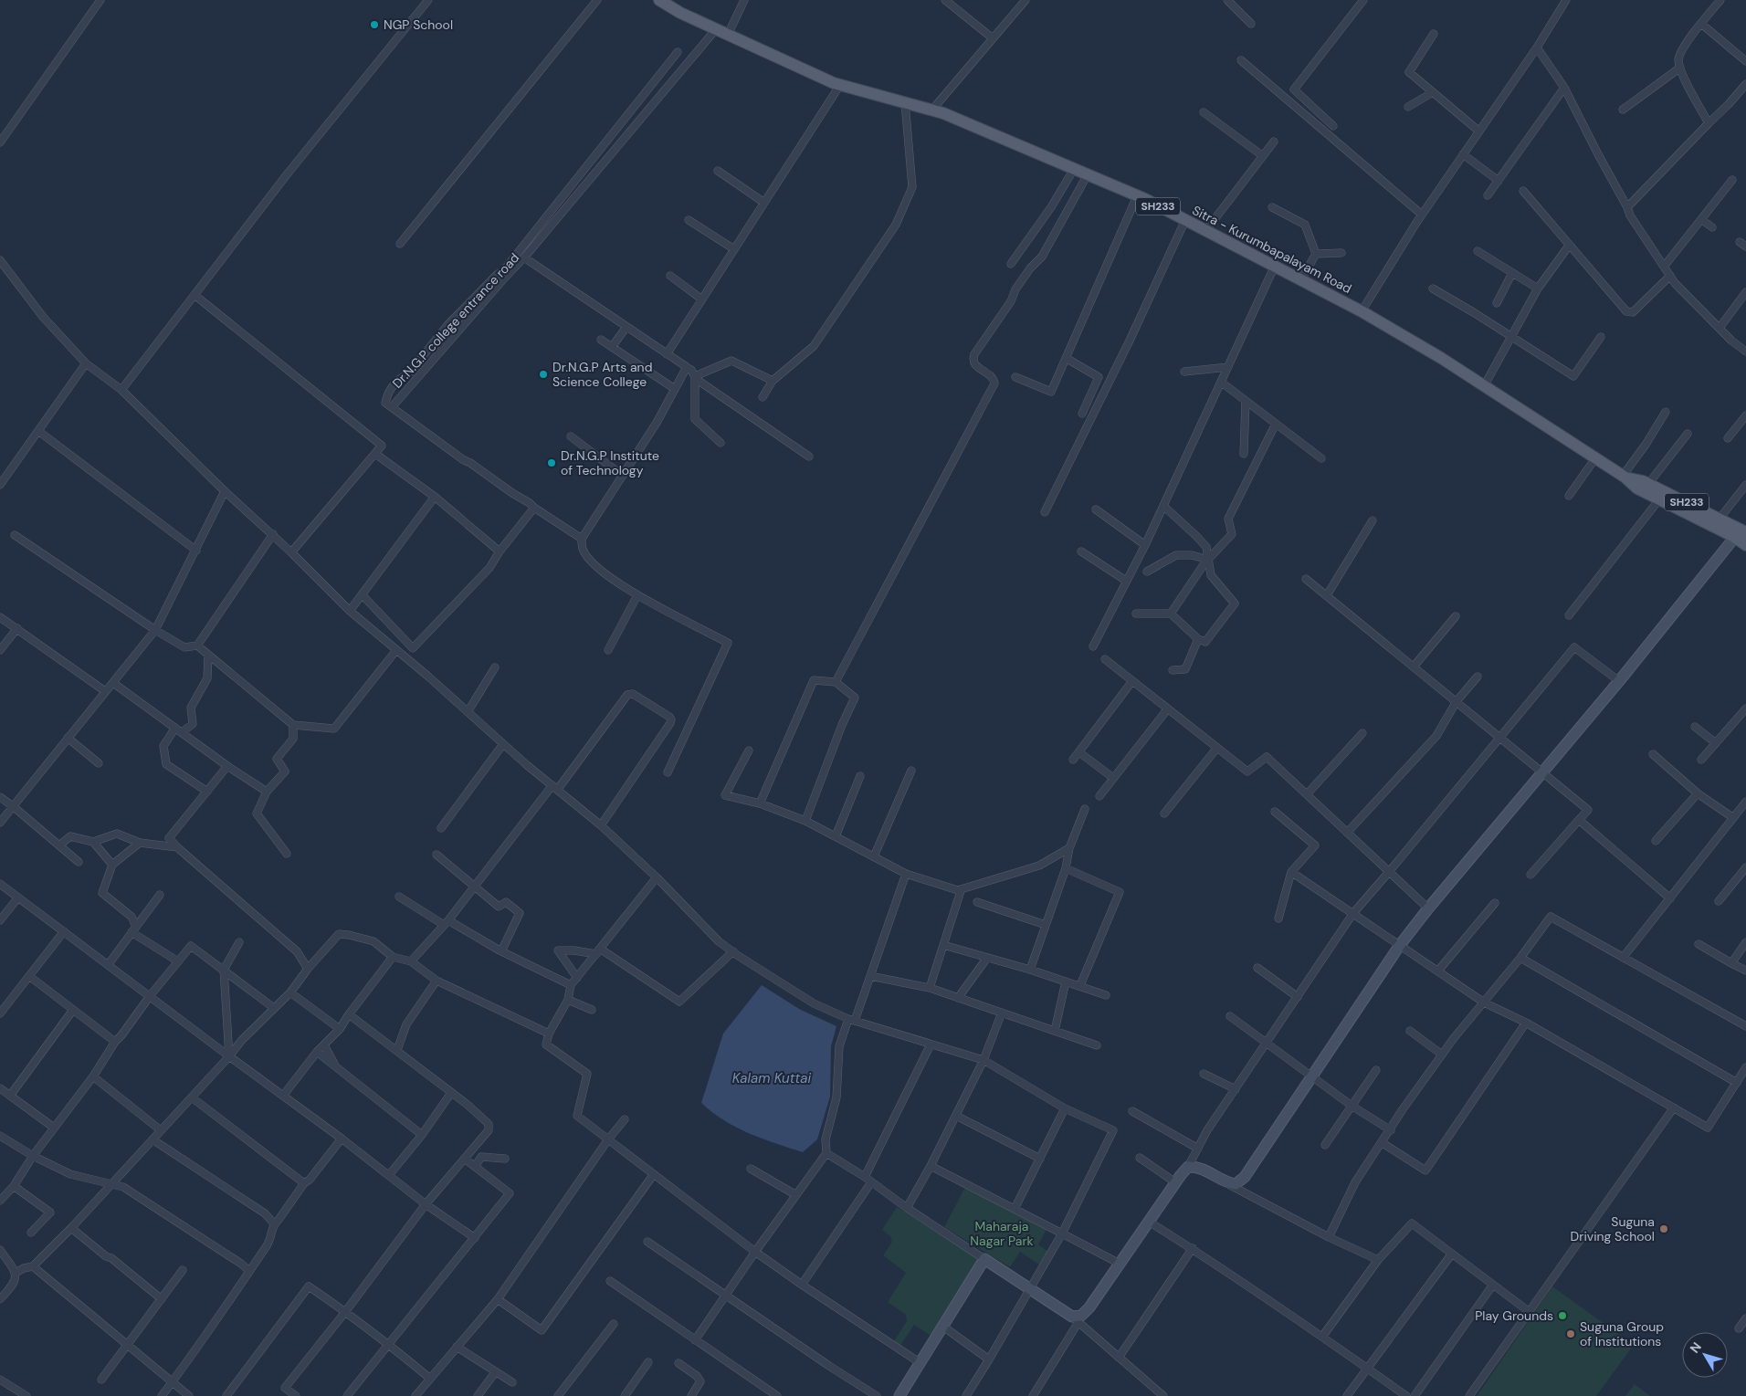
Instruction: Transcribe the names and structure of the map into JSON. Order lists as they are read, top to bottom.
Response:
{
  "streets": {
    "main road": ["SH233", "Sitra - Kurumbapalayam Road"],
    "street": ["Dr.N.G.P college entrance road"]
  },
  "water": ["Kalam Kuttai"],
  "parks": ["Maharaja Nagar Park"],
  "places": [
    "NGP School",
    "Dr.N.G.P Arts and Science College",
    "Dr.N.G.P Institute of Technology",
    "Suguna Driving School",
    "Play Grounds",
    "Suguna Group of Institutions"
  ],
  "north": "top left"
}
